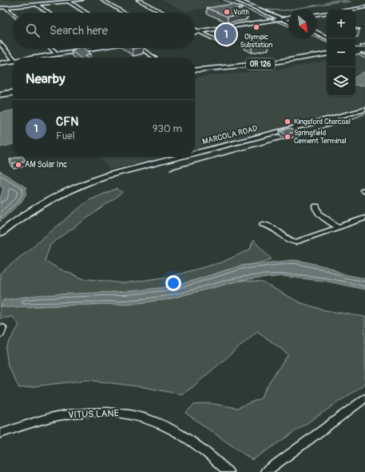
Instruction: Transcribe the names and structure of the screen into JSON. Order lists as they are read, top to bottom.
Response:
{
  "streets": {
    "highway": ["OR 126"],
    "main road": ["MARCOLA ROAD"],
    "street": ["VITUS LANE"]
  },
  "places": [
    "Voith",
    "Olympic Substation",
    "Kingsford Charcoal",
    "Springfield Cement Terminal",
    "AM Solar Inc"
  ],
  "north": "bottom right",
  "page": {
    "map_buttons": ["+", "−"],
    "search": "Search here",
    "pins": "1",
    "heading": "Nearby",
    "list": [
      {
        "mark": "1",
        "name": "CFN",
        "note": "Fuel",
        "value": "930 m"
      }
    ]
  }
}
